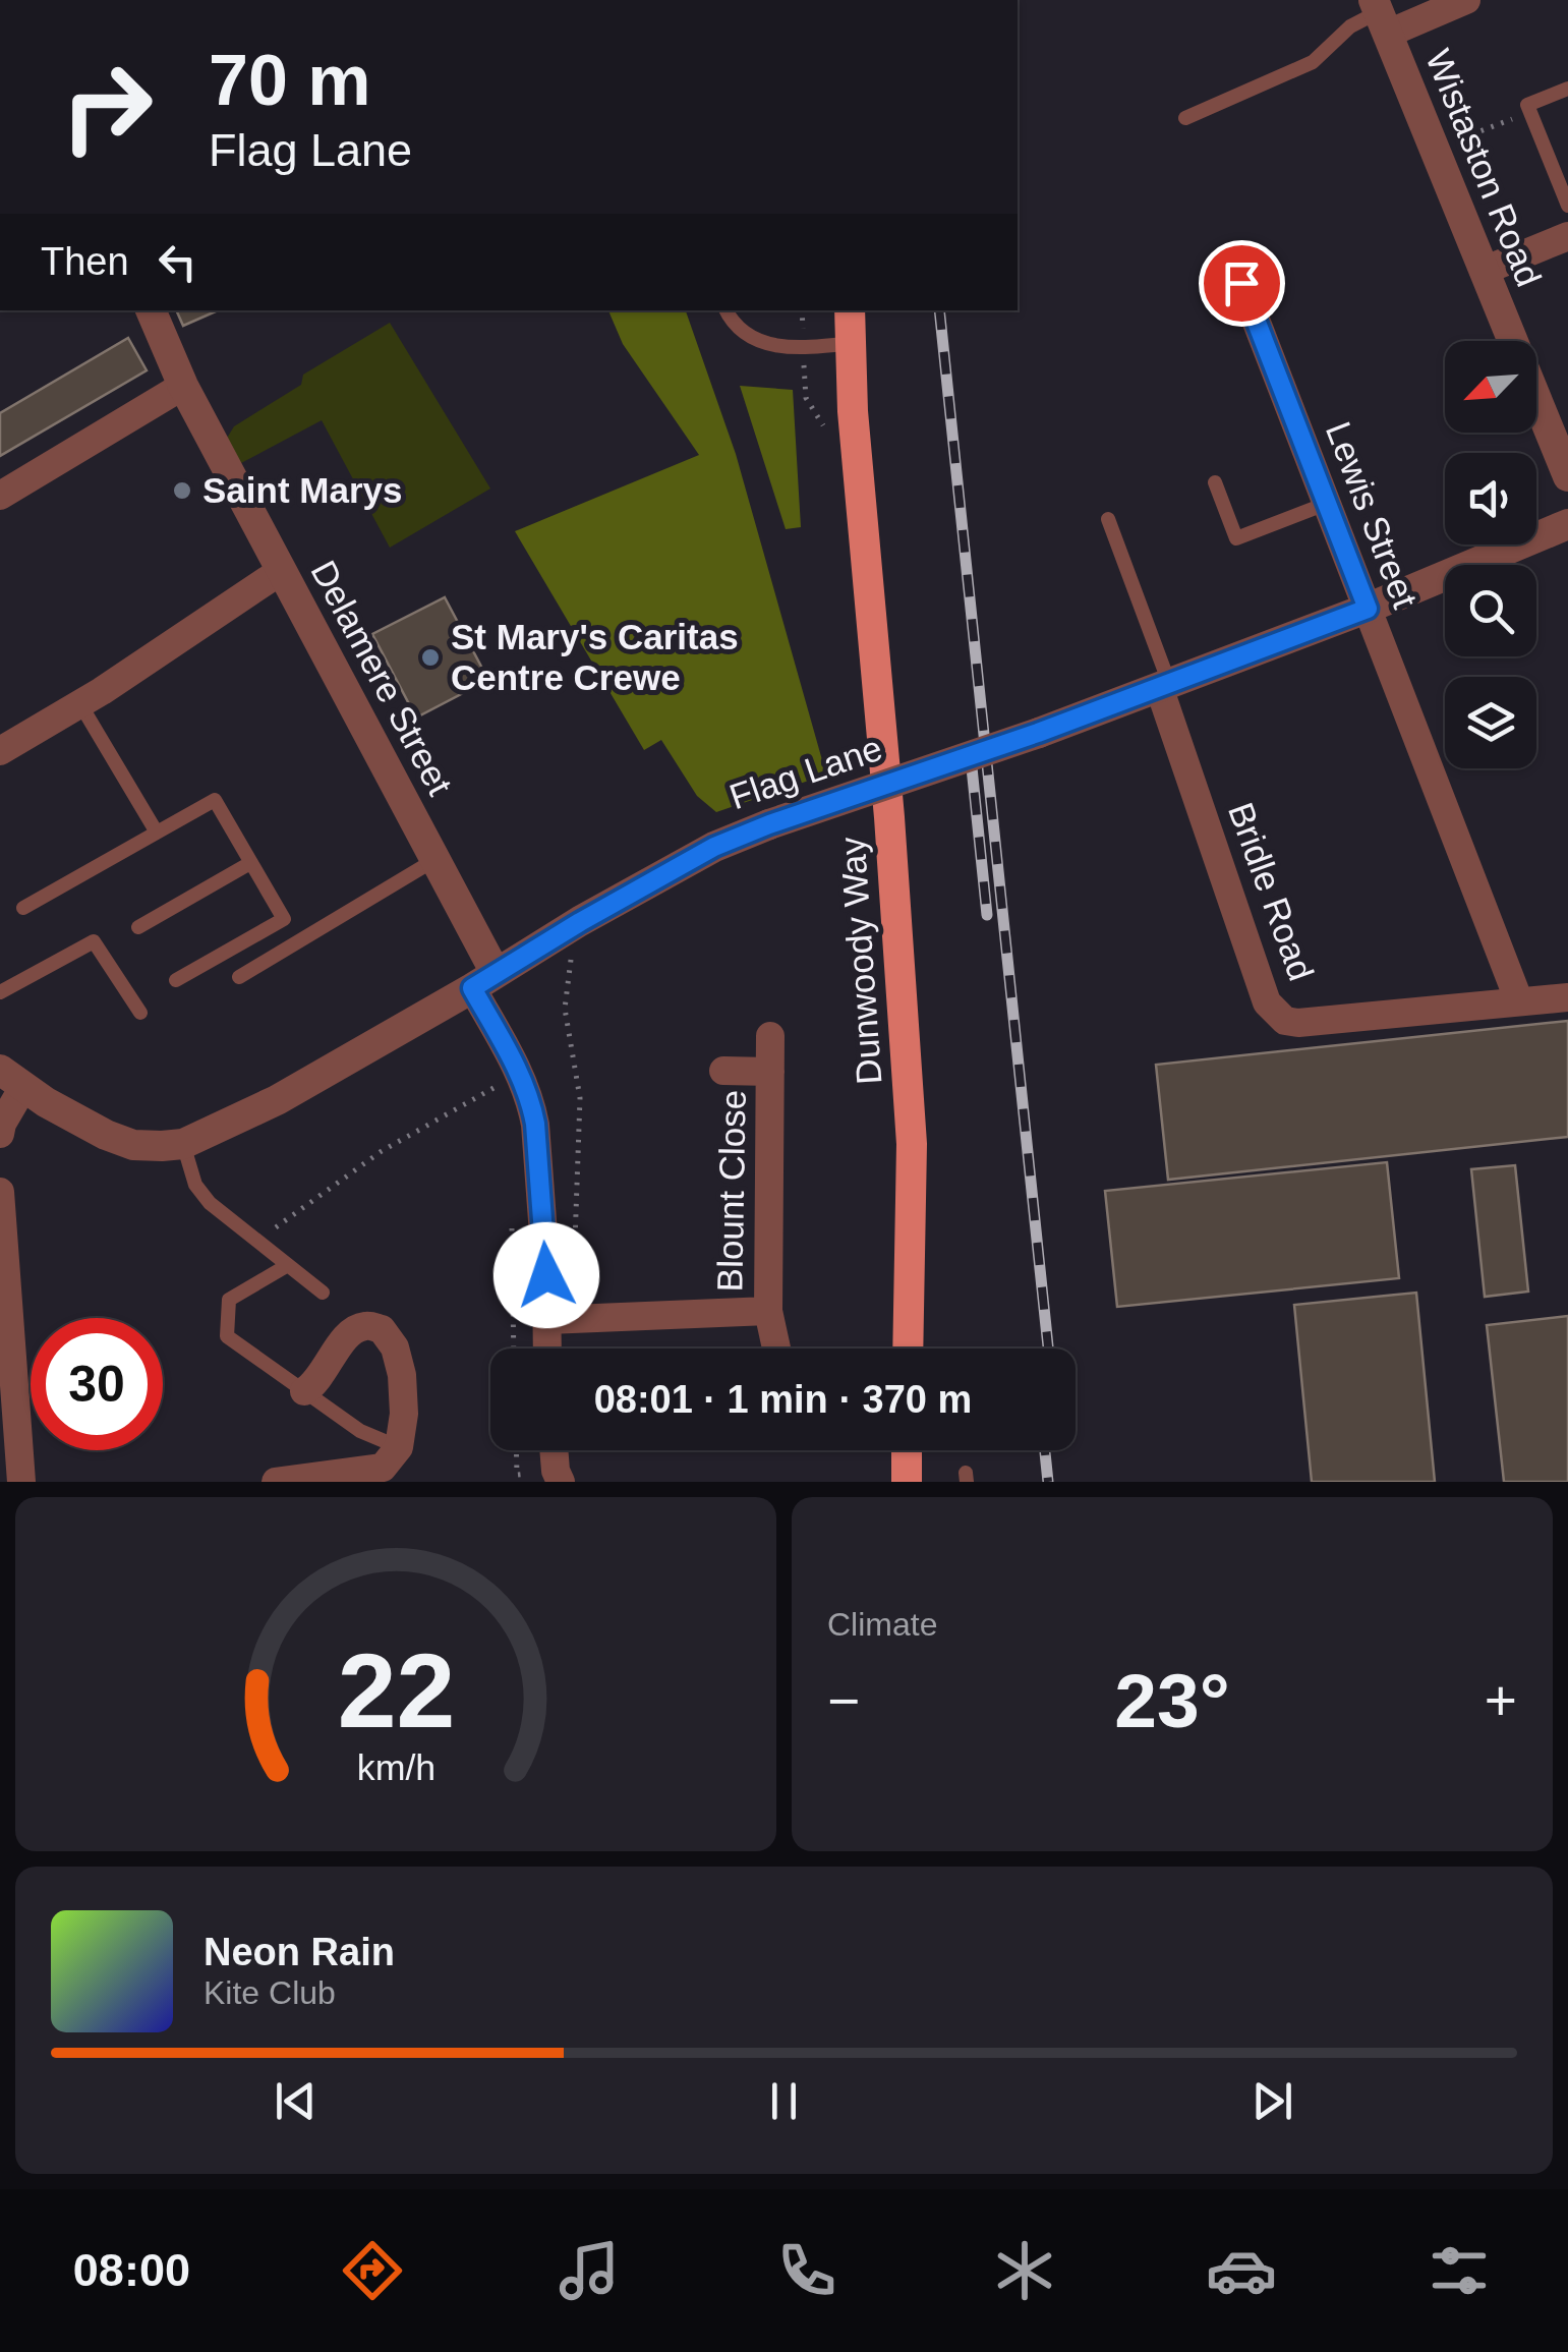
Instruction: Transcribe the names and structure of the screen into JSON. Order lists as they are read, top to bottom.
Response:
{
  "streets": {
    "main road": ["Dunwoody Way"],
    "street": [
      "Wistaston Road",
      "Lewis Street",
      "Delamere Street",
      "Flag Lane",
      "Bridle Road",
      "Blount Close"
    ]
  },
  "crossings": [
    ["Lewis Street", "Flag Lane"],
    ["Lewis Street", "Bridle Road"],
    ["Delamere Street", "Flag Lane"],
    ["Flag Lane", "Bridle Road"]
  ],
  "places": ["Saint Marys", "St Mary's Caritas Centre Crewe"],
  "north": "bottom left",
  "page": {
    "turn": ["70 m", "Flag Lane"],
    "then": "Then",
    "limit": "30",
    "trip": "08:01 · 1 min · 370 m",
    "tile": "Climate",
    "heat": ["−", "23°", "+"],
    "song": ["Neon Rain", "Kite Club"],
    "tabs": "08:00",
    "gauge": ["22", "km/h"]
  }
}
